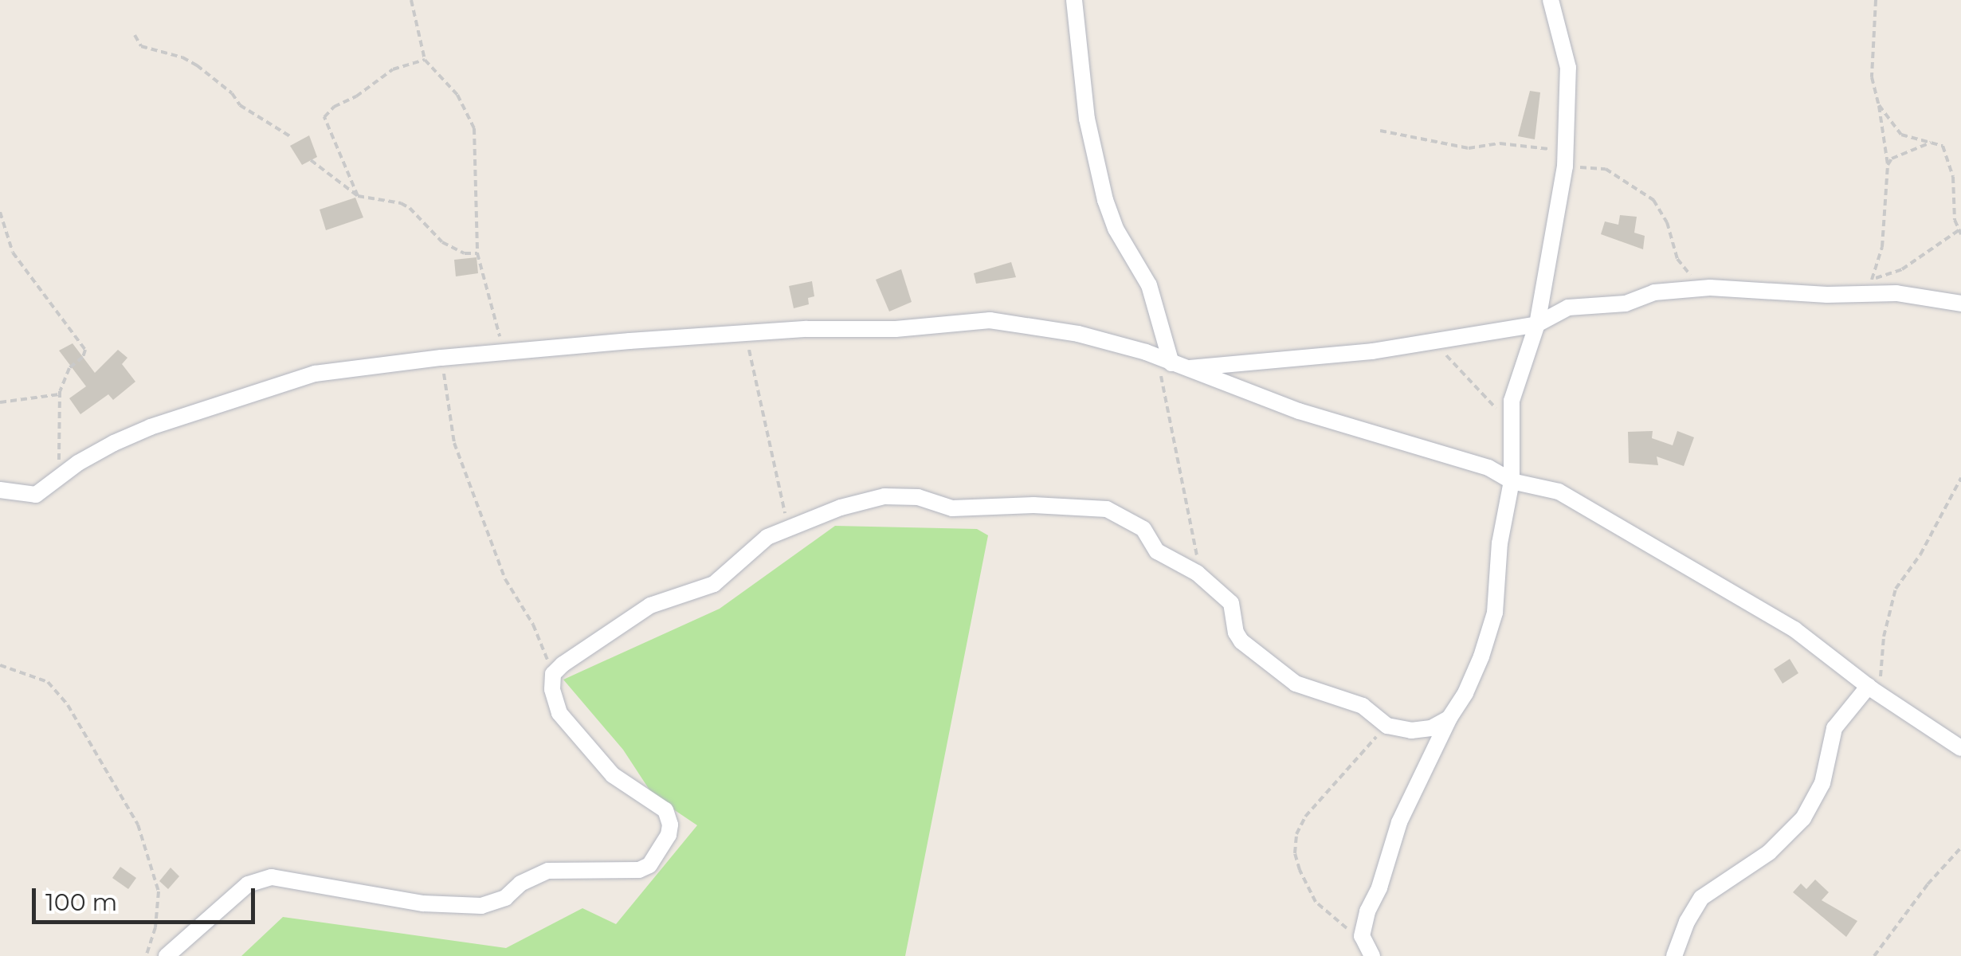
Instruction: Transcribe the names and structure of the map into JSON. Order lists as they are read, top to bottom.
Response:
{
  "scale_bar": "100 m"
}
